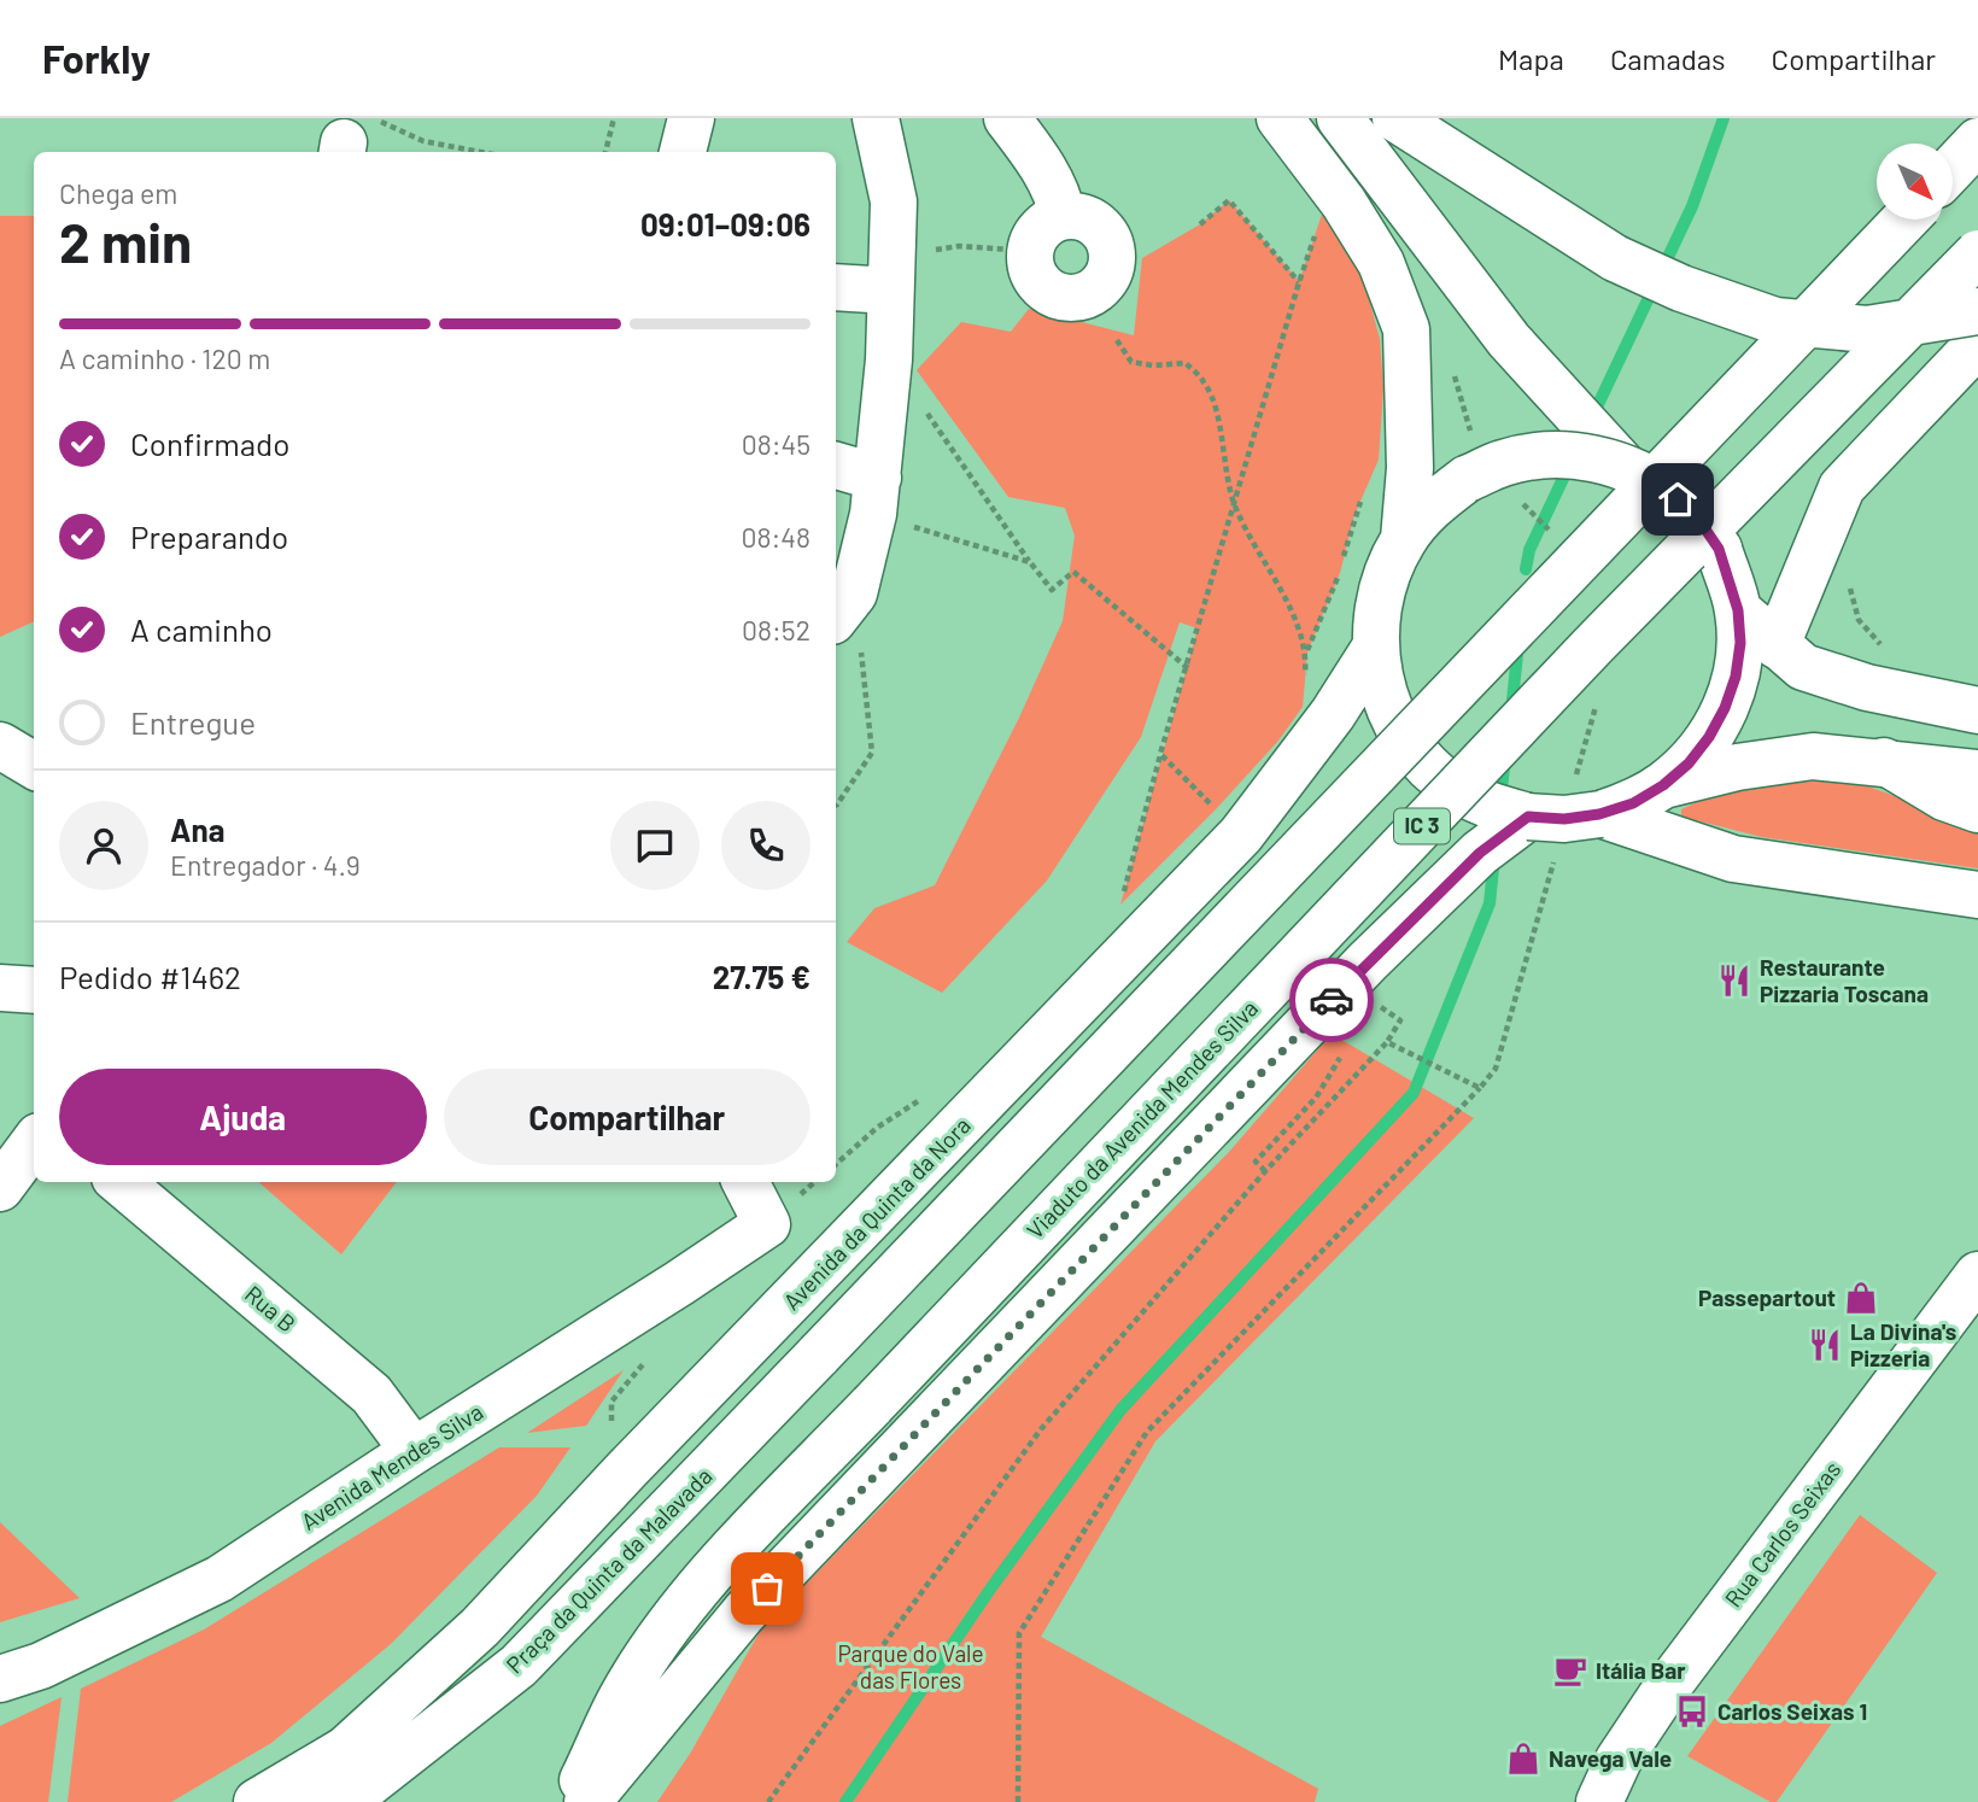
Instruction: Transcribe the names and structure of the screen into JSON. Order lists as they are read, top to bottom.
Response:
{
  "streets": {
    "main road": [
      "IC 3",
      "Viaduto da Avenida Mendes Silva",
      "Avenida da Quinta da Nora",
      "Rua B",
      "Avenida Mendes Silva",
      "Rua Carlos Seixas",
      "Praça da Quinta da Malavada"
    ]
  },
  "crossings": [
    ["Rua B", "Avenida Mendes Silva"]
  ],
  "parks": ["Parque do Vale das Flores"],
  "places": {
    "restaurant": ["Restaurante Pizzaria Toscana", "La Divina's Pizzeria"],
    "shop": ["Passepartout", "Navega Vale"],
    "cafe": ["Itália Bar"],
    "bus stop": ["Carlos Seixas 1"]
  },
  "north": "bottom right",
  "page": {
    "header": "Forkly",
    "nav": ["Mapa", "Camadas", "Compartilhar"],
    "heading": ["2 min", "Chega em", "09:01–09:06"],
    "panel": [
      "Ana",
      "Entregador · 4.9",
      "Pedido #1462",
      "27.75 €"
    ],
    "bar": "A caminho · 120 m",
    "list": [
      ["Confirmado", "08:45"],
      ["Preparando", "08:48"],
      ["A caminho", "08:52"],
      "Entregue"
    ],
    "buttons": ["Ajuda", "Compartilhar"]
  }
}
